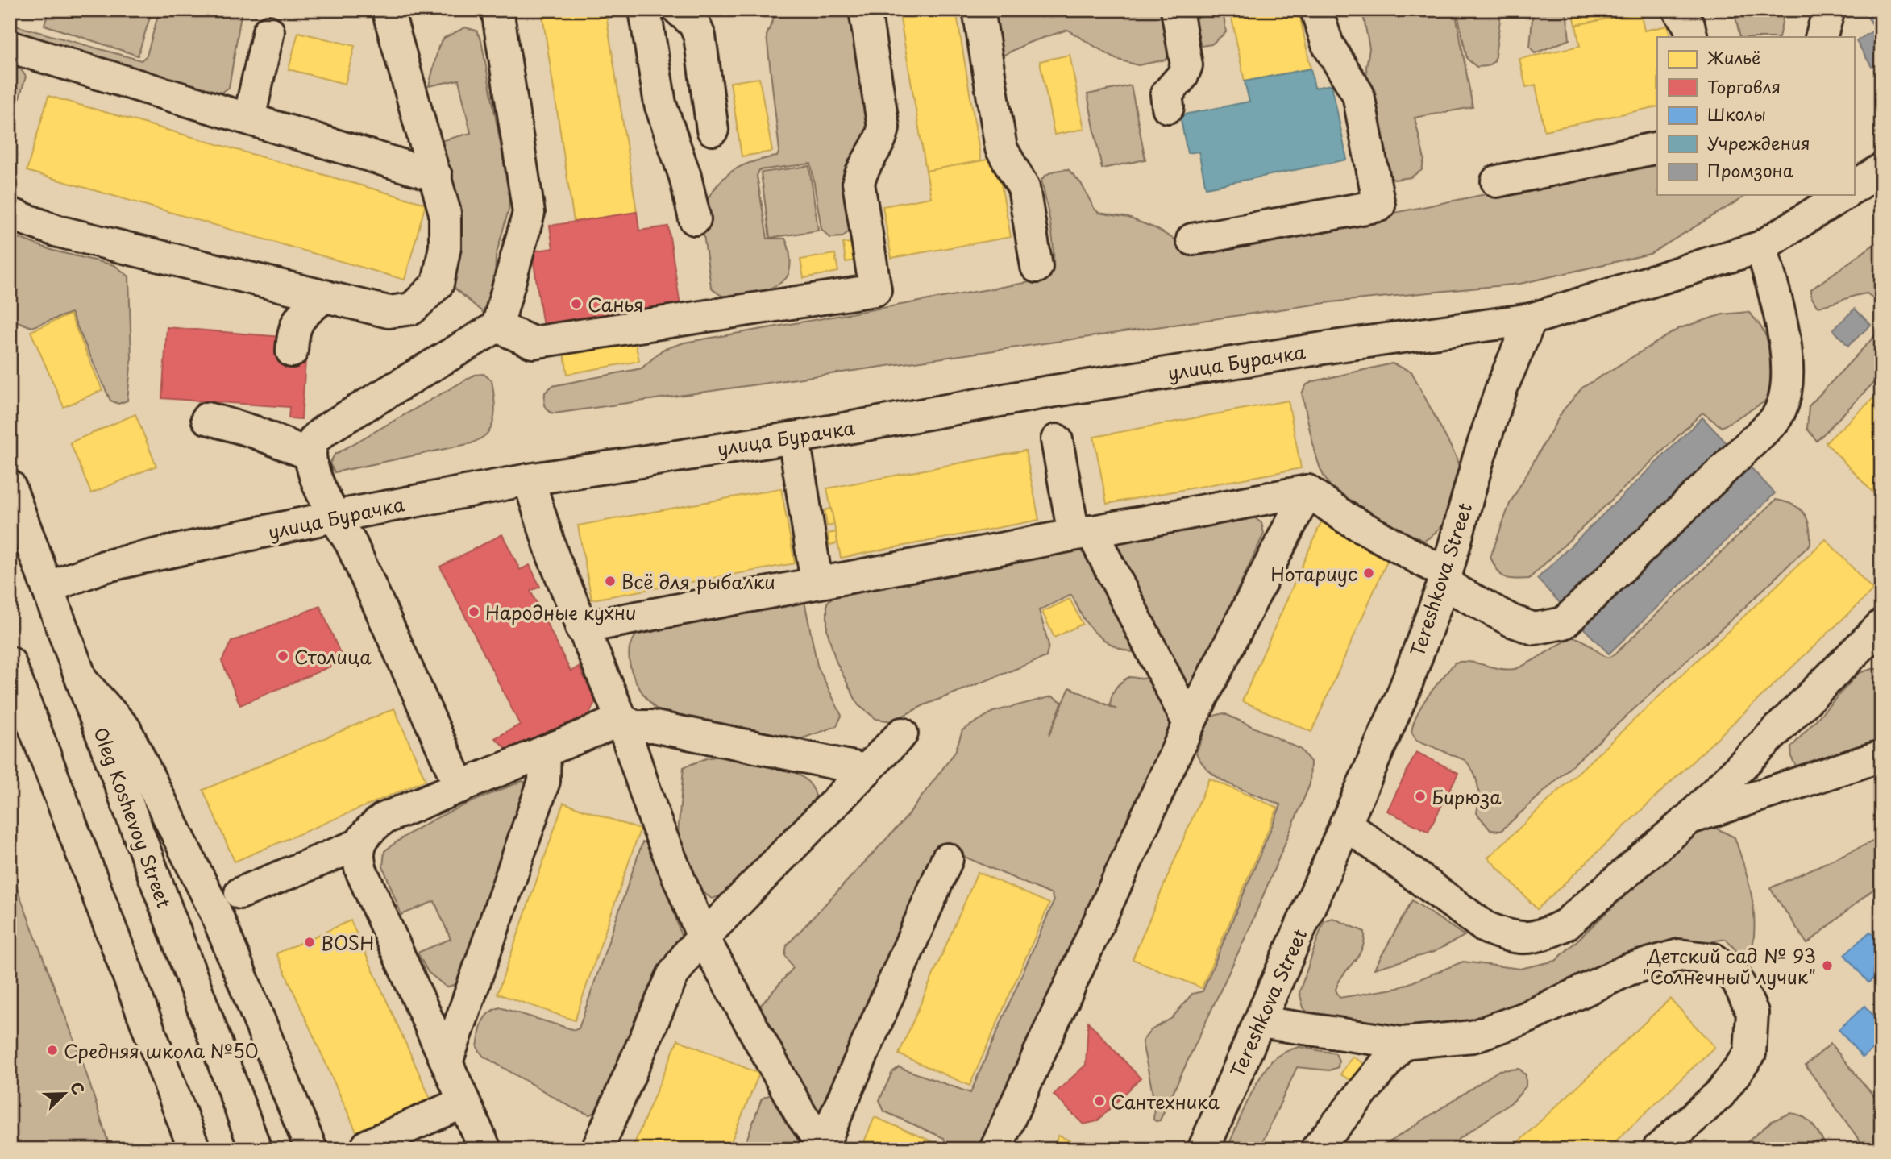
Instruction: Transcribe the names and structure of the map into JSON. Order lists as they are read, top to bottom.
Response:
{
  "streets": {
    "main road": ["улица Бурачка", "Tereshkova Street", "Oleg Koshevoy Street"]
  },
  "crossings": [
    ["улица Бурачка", "Tereshkova Street"],
    ["улица Бурачка", "Oleg Koshevoy Street"]
  ],
  "places": [
    "Санья",
    "Нотариус",
    "Всё для рыбалки",
    "Народные кухни",
    "Столица",
    "Бирюза",
    "BOSH",
    "Детский сад № 93 \"Солнечный лучик\"",
    "Средняя школа №50",
    "Сантехника"
  ],
  "legend": [
    "Жильё",
    "Торговля",
    "Школы",
    "Учреждения",
    "Промзона"
  ],
  "north": "top right"
}
